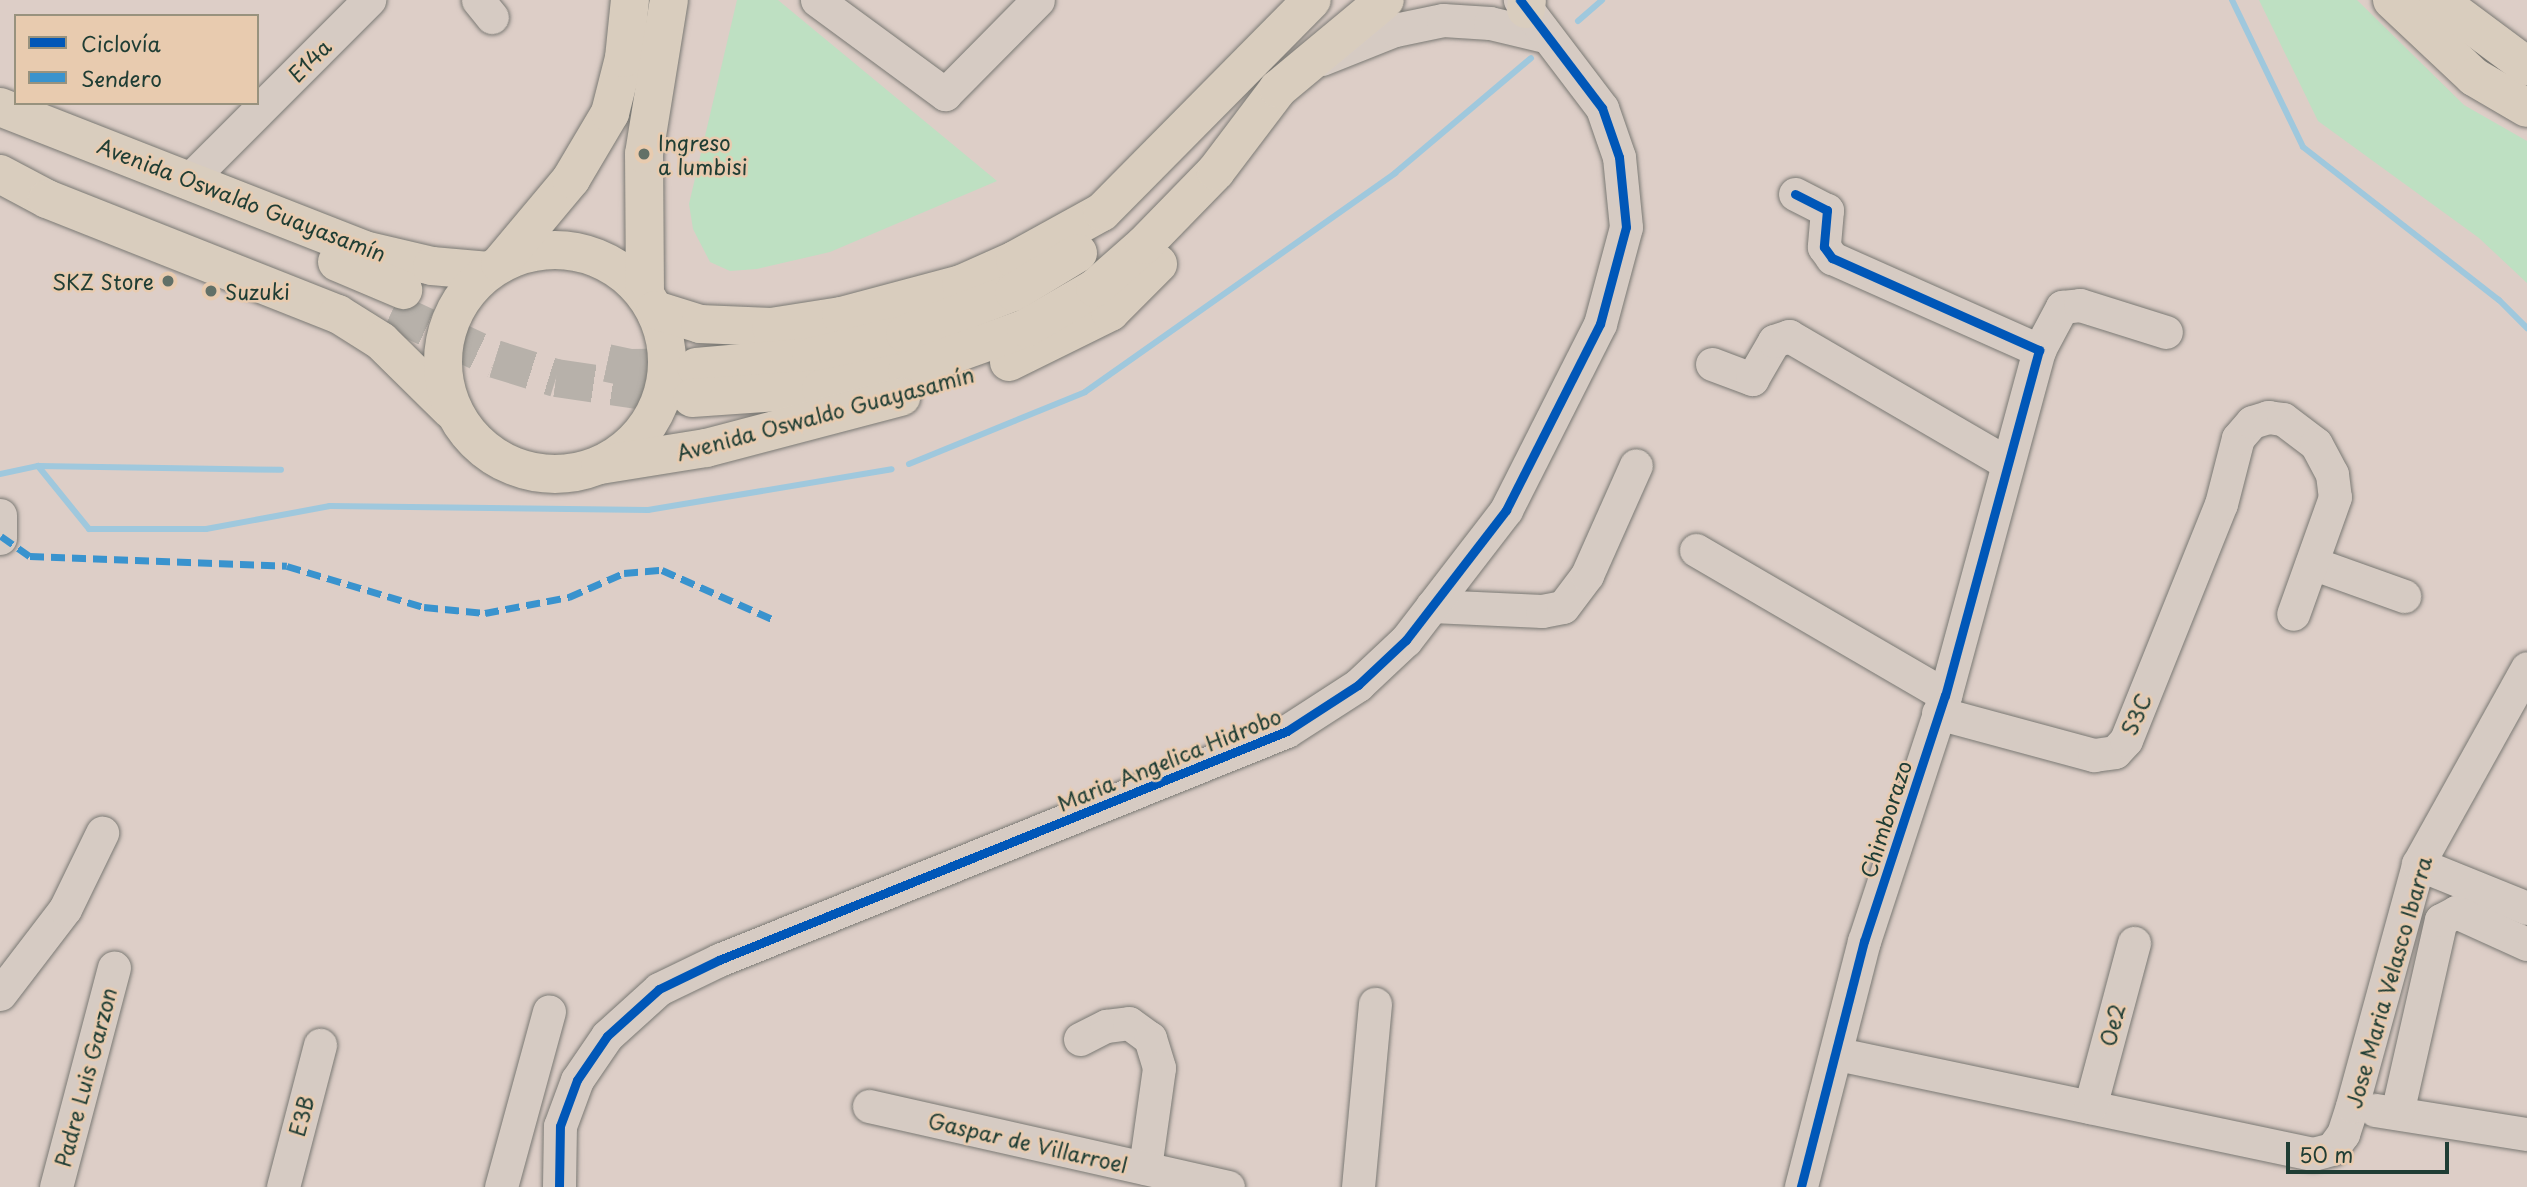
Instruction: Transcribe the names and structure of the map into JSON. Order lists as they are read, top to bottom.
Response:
{
  "streets": {
    "main road": ["Avenida Oswaldo Guayasamín"],
    "street": [
      "E14a",
      "S3C",
      "Maria Angelica Hidrobo",
      "Chimborazo",
      "Jose Maria Velasco Ibarra",
      "Oe2",
      "Padre Luis Garzon",
      "E3B",
      "Gaspar de Villarroel"
    ]
  },
  "crossings": [
    ["E14a", "Avenida Oswaldo Guayasamín"],
    ["Avenida Oswaldo Guayasamín", "Maria Angelica Hidrobo"],
    ["S3C", "Chimborazo"],
    ["Chimborazo", "Jose Maria Velasco Ibarra"],
    ["Jose Maria Velasco Ibarra", "Oe2"]
  ],
  "places": ["Ingreso a lumbisi", "SKZ Store", "Suzuki"],
  "legend": ["Ciclovía", "Sendero"],
  "scale_bar": "50 m"
}
